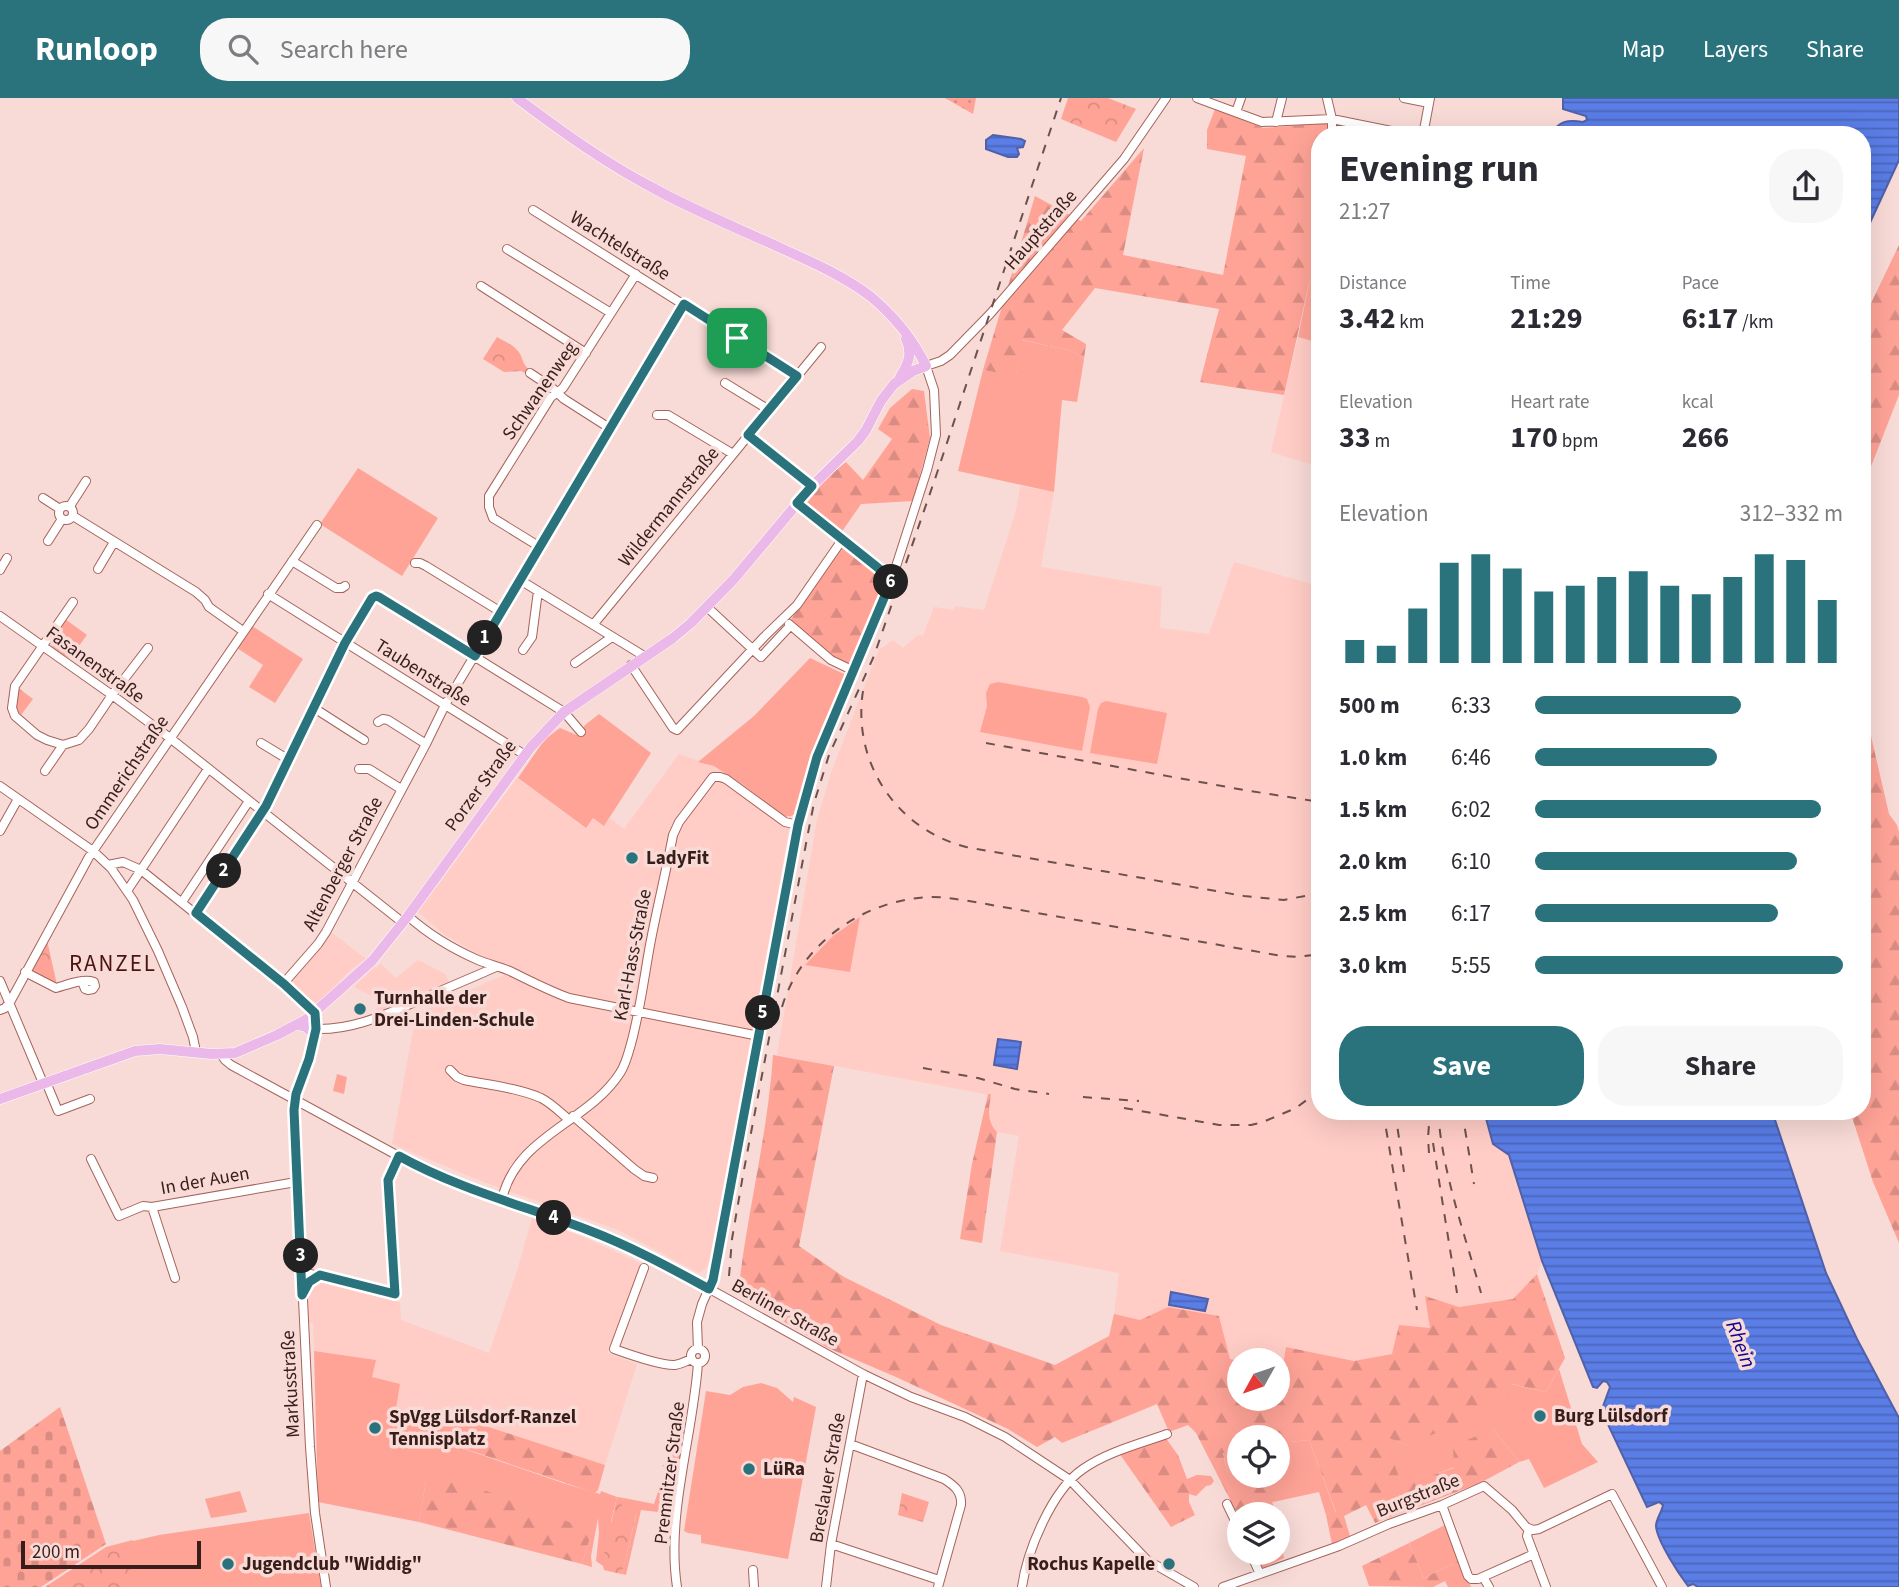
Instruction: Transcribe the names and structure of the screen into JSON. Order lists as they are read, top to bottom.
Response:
{
  "streets": {
    "main road": ["Porzer Straße"],
    "street": [
      "Hauptstraße",
      "Wachtelstraße",
      "Schwanenweg",
      "Wildermannstraße",
      "Fasanenstraße",
      "Taubenstraße",
      "Ommerichstraße",
      "Altenberger Straße",
      "Karl-Hass-Straße",
      "In der Auen",
      "Berliner Straße",
      "Markusstraße",
      "Premnitzer Straße",
      "Breslauer Straße",
      "Burgstraße"
    ]
  },
  "crossings": [
    ["Hauptstraße", "Porzer Straße"],
    ["Hauptstraße", "Premnitzer Straße"],
    ["Wachtelstraße", "Schwanenweg"],
    ["Wachtelstraße", "Wildermannstraße"],
    ["Wachtelstraße", "Altenberger Straße"],
    ["Schwanenweg", "Altenberger Straße"],
    ["Fasanenstraße", "Ommerichstraße"],
    ["Fasanenstraße", "Porzer Straße"],
    ["Fasanenstraße", "Altenberger Straße"],
    ["Fasanenstraße", "Karl-Hass-Straße"],
    ["Fasanenstraße", "Premnitzer Straße"],
    ["Taubenstraße", "Ommerichstraße"],
    ["Taubenstraße", "Porzer Straße"],
    ["Taubenstraße", "Altenberger Straße"],
    ["Porzer Straße", "Berliner Straße"],
    ["Porzer Straße", "Markusstraße"],
    ["Porzer Straße", "Premnitzer Straße"],
    ["Karl-Hass-Straße", "Berliner Straße"],
    ["Karl-Hass-Straße", "Premnitzer Straße"],
    ["In der Auen", "Markusstraße"],
    ["Berliner Straße", "Markusstraße"],
    ["Berliner Straße", "Premnitzer Straße"],
    ["Berliner Straße", "Breslauer Straße"]
  ],
  "districts": ["RANZEL"],
  "water": ["Rhein"],
  "places": [
    "LadyFit",
    "Turnhalle der Drei-Linden-Schule",
    "Burg Lülsdorf",
    "SpVgg Lülsdorf-Ranzel Tennisplatz",
    "LüRa",
    "Jugendclub \"Widdig\"",
    "Rochus Kapelle"
  ],
  "scale_bar": "200 m",
  "north": "bottom left",
  "page": {
    "header": "Runloop",
    "search": "Search here",
    "nav": ["Map", "Layers", "Share"],
    "heading": ["Evening run", "21:27"],
    "stats": [
      ["Distance", "3.42 km"],
      ["Time", "21:29"],
      ["Pace", "6:17 /km"],
      ["Elevation", "33 m"],
      ["Heart rate", "170 bpm"],
      ["kcal", "266"]
    ],
    "chart": ["Elevation", "312–332 m"],
    "pins": [
      "6",
      "1",
      "2",
      "5",
      "4",
      "3"
    ],
    "list": [
      {
        "name": "500 m",
        "note": "6:33"
      },
      {
        "name": "1.0 km",
        "note": "6:46"
      },
      {
        "name": "1.5 km",
        "note": "6:02"
      },
      {
        "name": "2.0 km",
        "note": "6:10"
      },
      {
        "name": "2.5 km",
        "note": "6:17"
      },
      {
        "name": "3.0 km",
        "note": "5:55"
      }
    ],
    "buttons": ["Save", "Share"],
    "scale": "200 m"
  }
}
